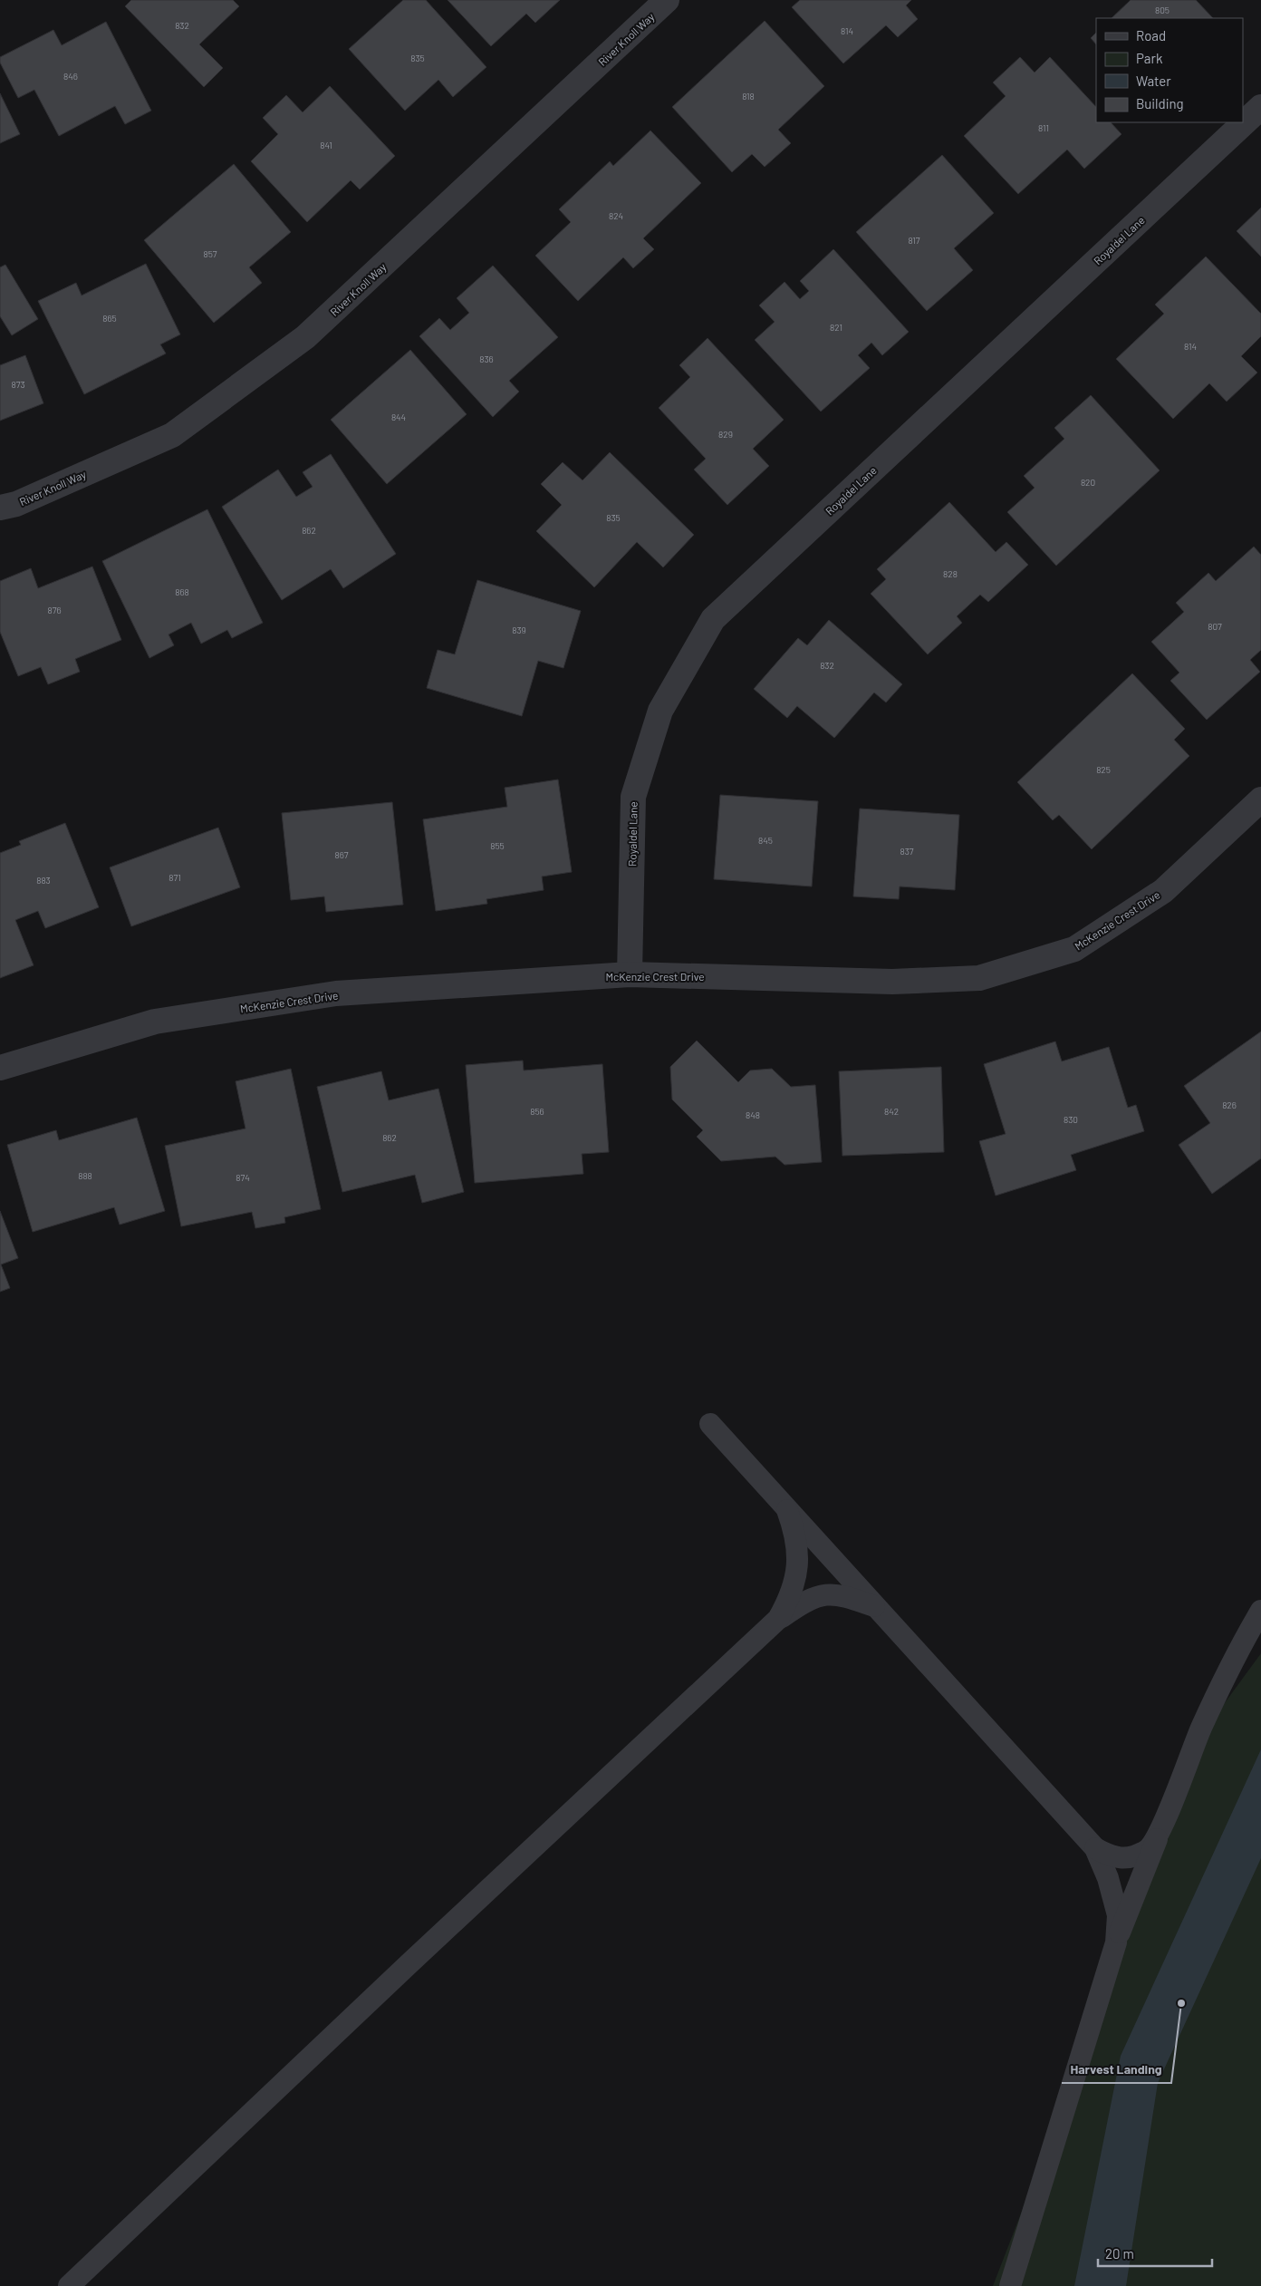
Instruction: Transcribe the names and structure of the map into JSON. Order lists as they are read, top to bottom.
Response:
{
  "streets": {
    "street": ["River Knoll Way", "Royaldel Lane", "McKenzie Crest Drive"]
  },
  "crossings": [
    ["Royaldel Lane", "McKenzie Crest Drive"]
  ],
  "places": ["Harvest Landing"],
  "house_numbers": [
    "805",
    "832",
    "814",
    "835",
    "846",
    "818",
    "811",
    "841",
    "824",
    "817",
    "857",
    "865",
    "821",
    "814",
    "836",
    "873",
    "844",
    "829",
    "820",
    "835",
    "862",
    "828",
    "868",
    "876",
    "807",
    "839",
    "832",
    "825",
    "845",
    "855",
    "837",
    "867",
    "871",
    "883",
    "826",
    "856",
    "842",
    "848",
    "830",
    "862",
    "888",
    "874"
  ],
  "legend": [
    "Road",
    "Park",
    "Water",
    "Building"
  ],
  "scale_bar": "20 m"
}
